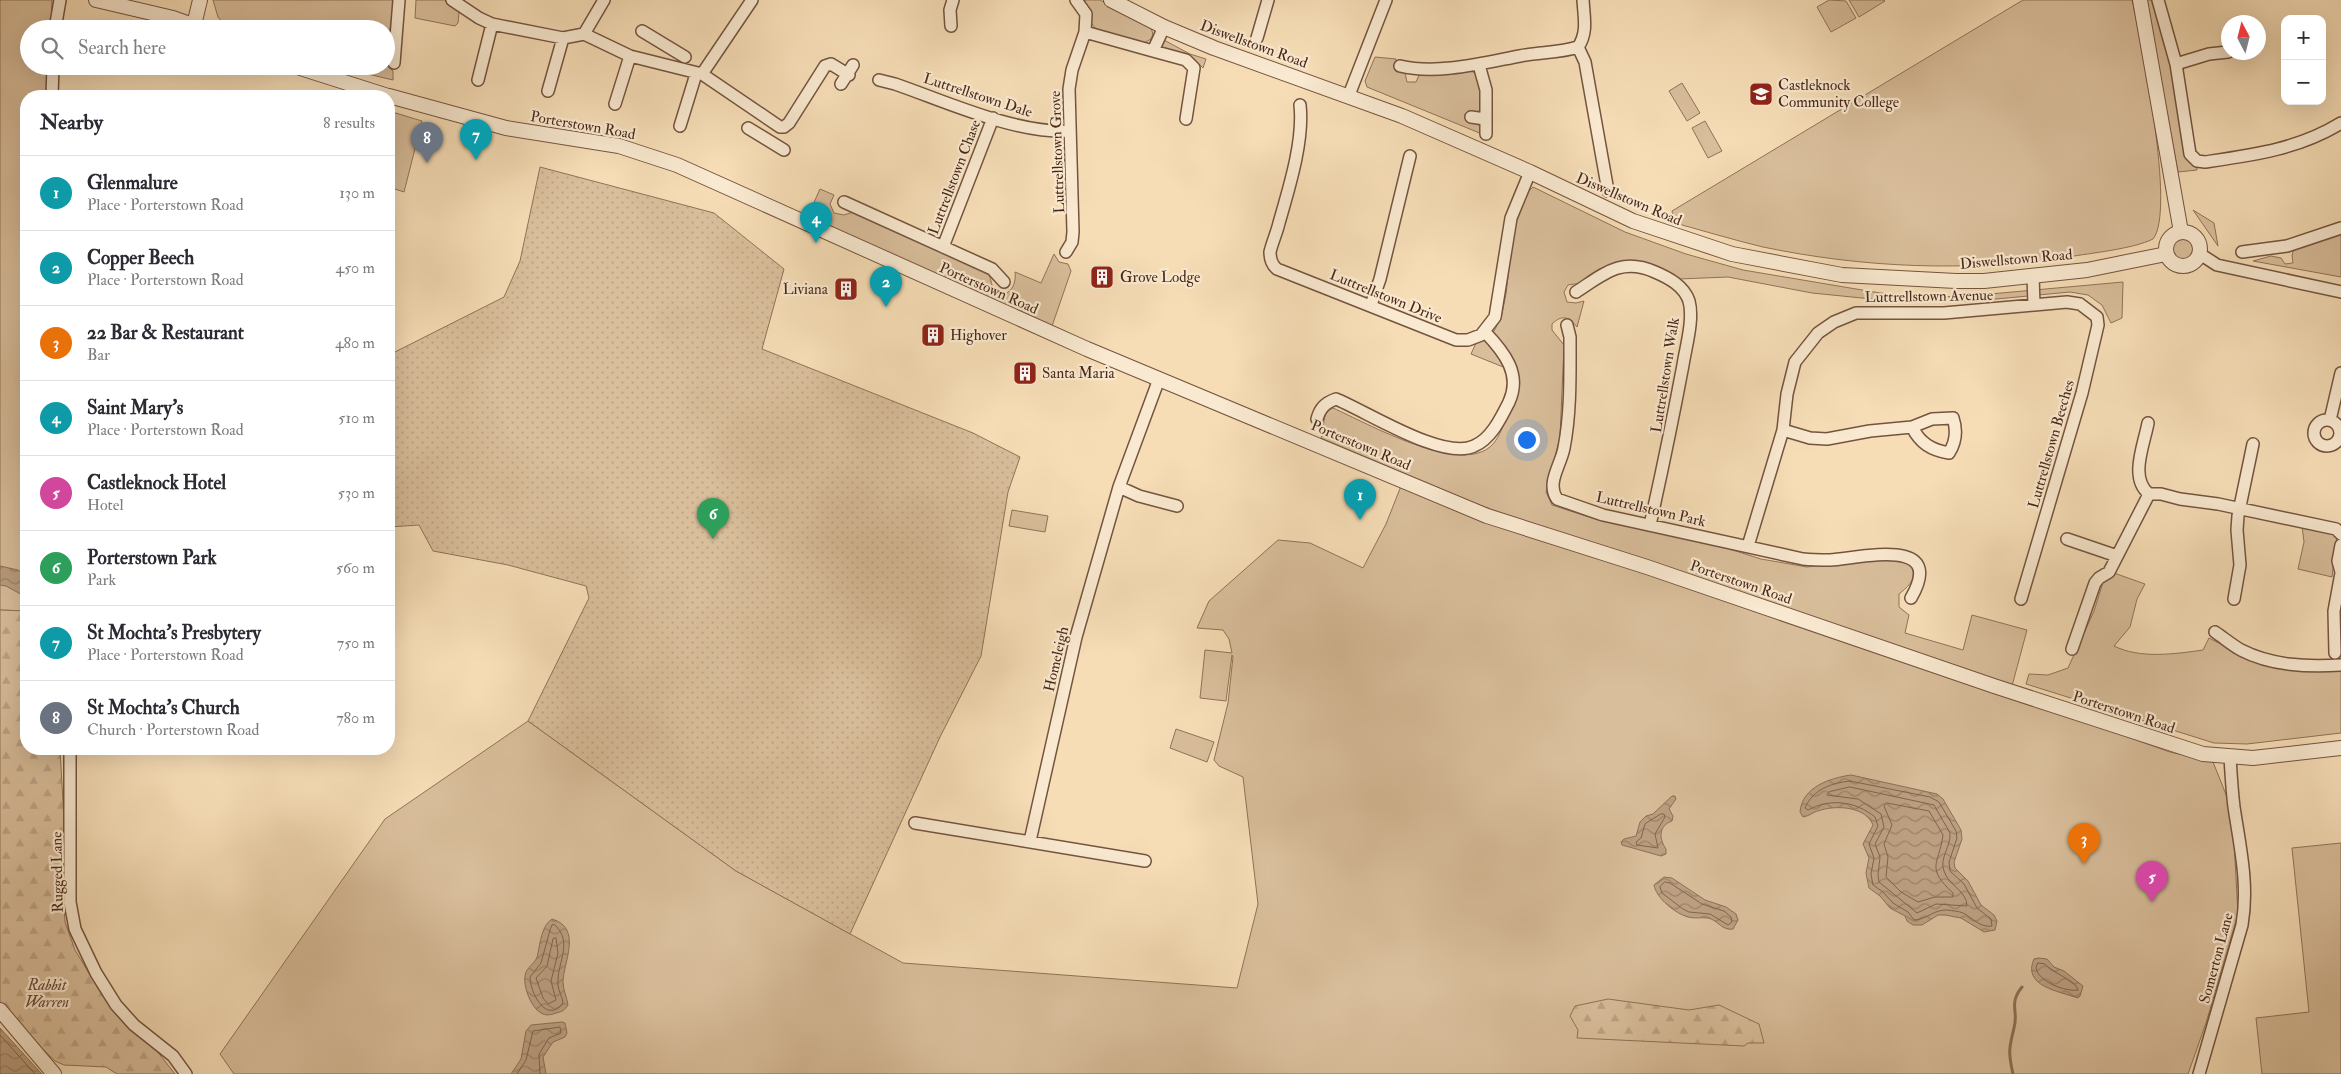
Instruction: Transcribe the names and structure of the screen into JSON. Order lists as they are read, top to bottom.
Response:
{
  "streets": {
    "street": [
      "Diswellstown Road",
      "Luttrellstown Dale",
      "Porterstown Road",
      "Luttrellstown Grove",
      "Luttrellstown Chase",
      "Luttrellstown Drive",
      "Luttrellstown Avenue",
      "Luttrellstown Walk",
      "Luttrellstown Beeches",
      "Luttrellstown Park",
      "Homeleigh",
      "Rugged Lane",
      "Somerton Lane"
    ]
  },
  "crossings": [
    ["Luttrellstown Dale", "Luttrellstown Grove"],
    ["Luttrellstown Dale", "Luttrellstown Chase"],
    ["Porterstown Road", "Homeleigh"],
    ["Porterstown Road", "Somerton Lane"],
    ["Luttrellstown Avenue", "Luttrellstown Beeches"],
    ["Luttrellstown Avenue", "Luttrellstown Park"],
    ["Luttrellstown Walk", "Luttrellstown Park"]
  ],
  "parks": ["Rabbit Warren"],
  "places": {
    "school or university": ["Castleknock Community College"],
    "building": [
      "Grove Lodge",
      "Liviana",
      "Highover",
      "Santa Maria"
    ]
  },
  "north": "top",
  "page": {
    "map_buttons": ["+", "−"],
    "search": "Search here",
    "heading": ["Nearby", "8 results"],
    "pins": [
      "7",
      "8",
      "4",
      "2",
      "1",
      "6",
      "3",
      "5"
    ],
    "list": [
      {
        "mark": "1",
        "name": "Glenmalure",
        "note": "Place · Porterstown Road",
        "value": "130 m"
      },
      {
        "mark": "2",
        "name": "Copper Beech",
        "note": "Place · Porterstown Road",
        "value": "450 m"
      },
      {
        "mark": "3",
        "name": "22 Bar & Restaurant",
        "note": "Bar",
        "value": "480 m"
      },
      {
        "mark": "4",
        "name": "Saint Mary's",
        "note": "Place · Porterstown Road",
        "value": "510 m"
      },
      {
        "mark": "5",
        "name": "Castleknock Hotel",
        "note": "Hotel",
        "value": "530 m"
      },
      {
        "mark": "6",
        "name": "Porterstown Park",
        "note": "Park",
        "value": "560 m"
      },
      {
        "mark": "7",
        "name": "St Mochta's Presbytery",
        "note": "Place · Porterstown Road",
        "value": "750 m"
      },
      {
        "mark": "8",
        "name": "St Mochta's Church",
        "note": "Church · Porterstown Road",
        "value": "780 m"
      }
    ]
  }
}
